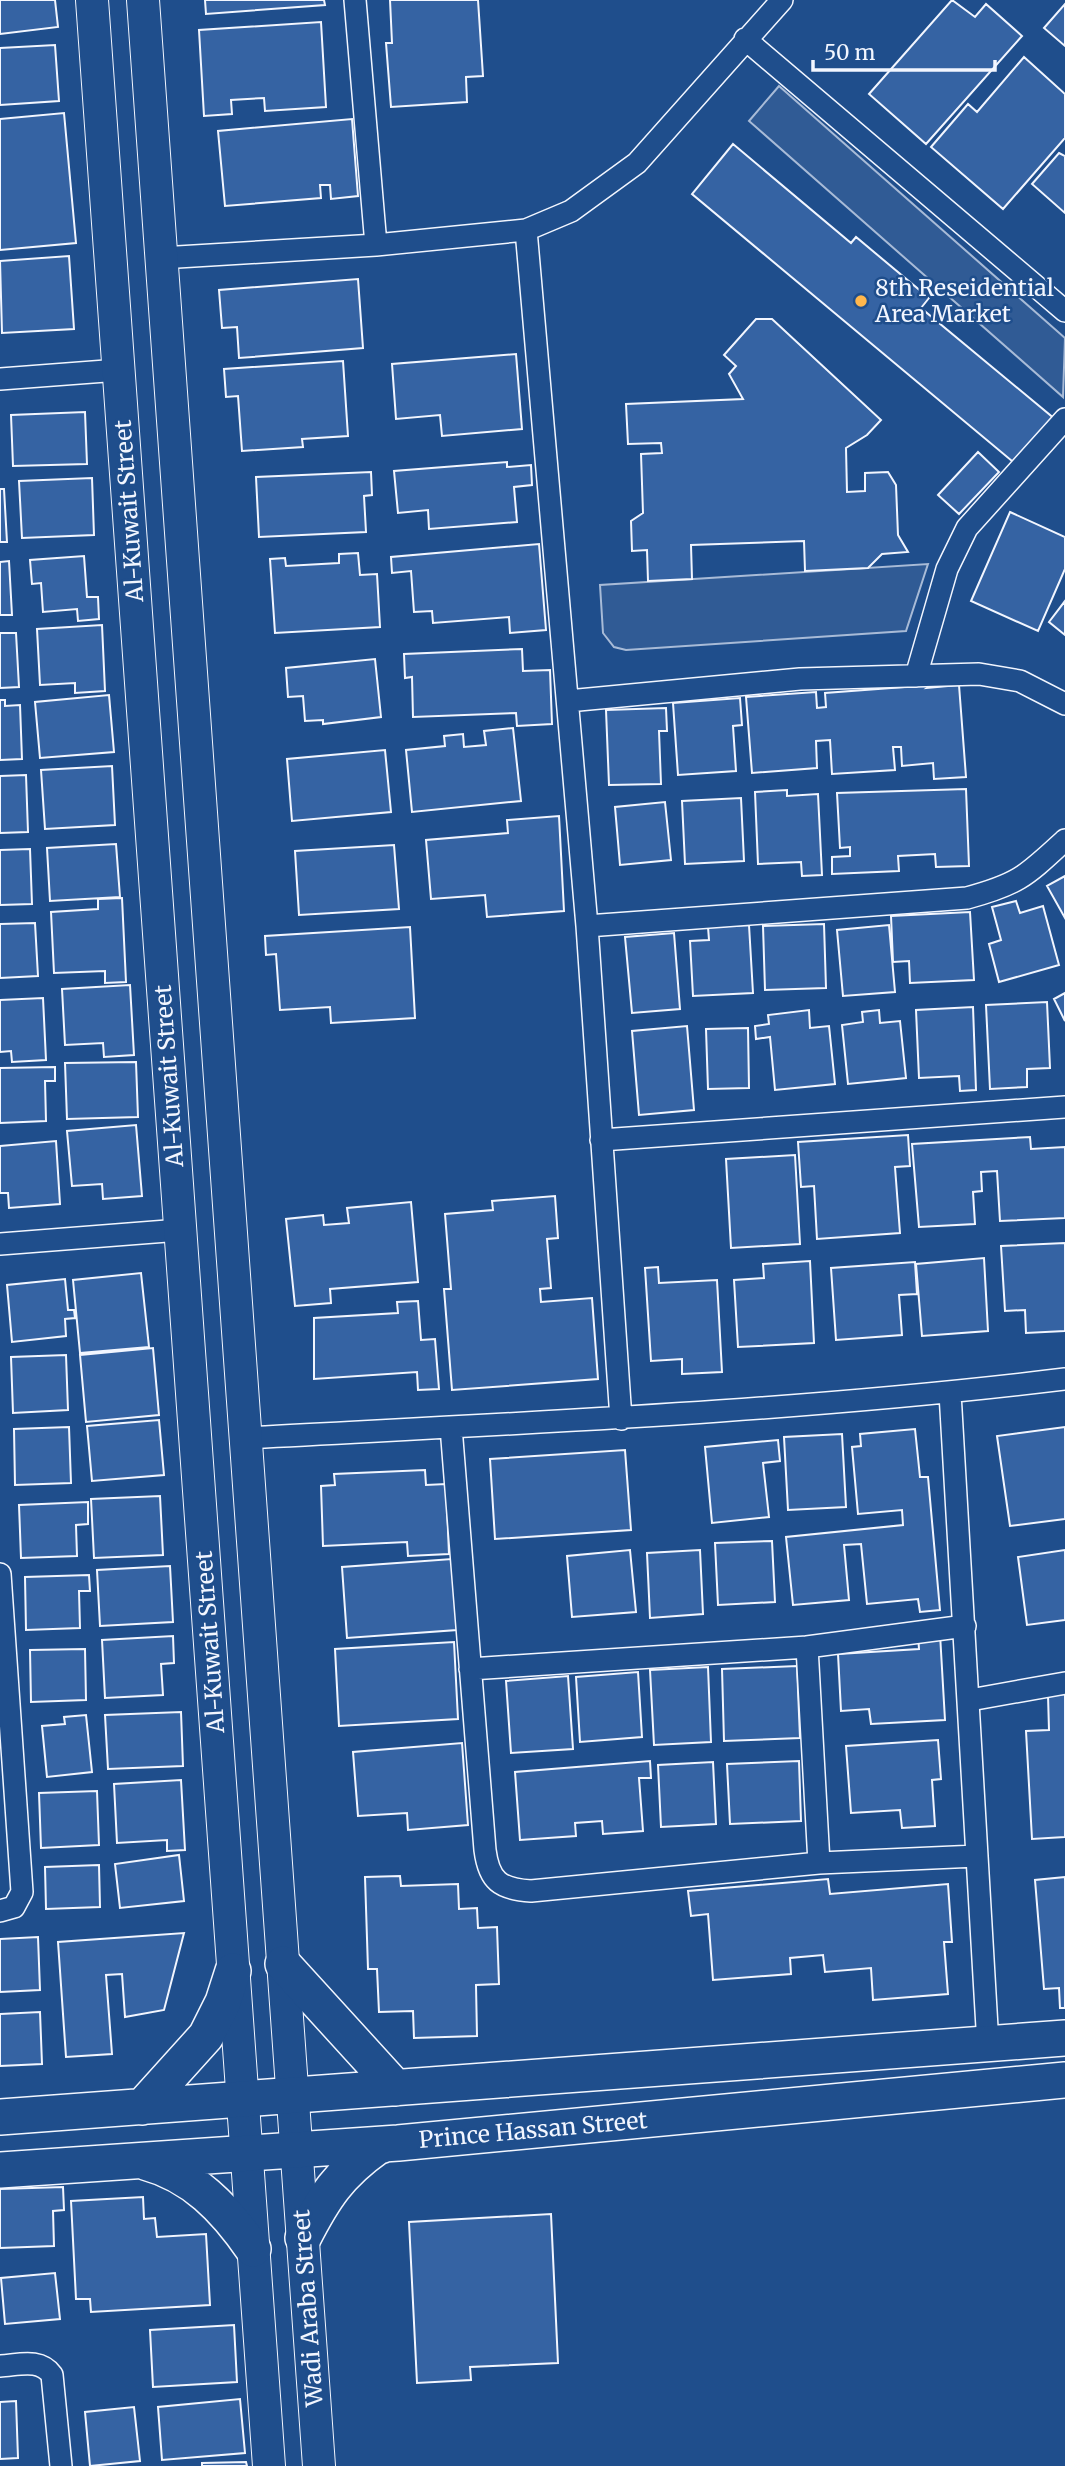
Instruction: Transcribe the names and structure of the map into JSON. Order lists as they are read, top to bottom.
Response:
{
  "streets": {
    "main road": ["Al-Kuwait Street", "Prince Hassan Street", "Wadi Araba Street"]
  },
  "crossings": [
    ["Al-Kuwait Street", "Prince Hassan Street"],
    ["Prince Hassan Street", "Wadi Araba Street"]
  ],
  "places": ["8th Reseidential Area Market"],
  "scale_bar": "50 m"
}
